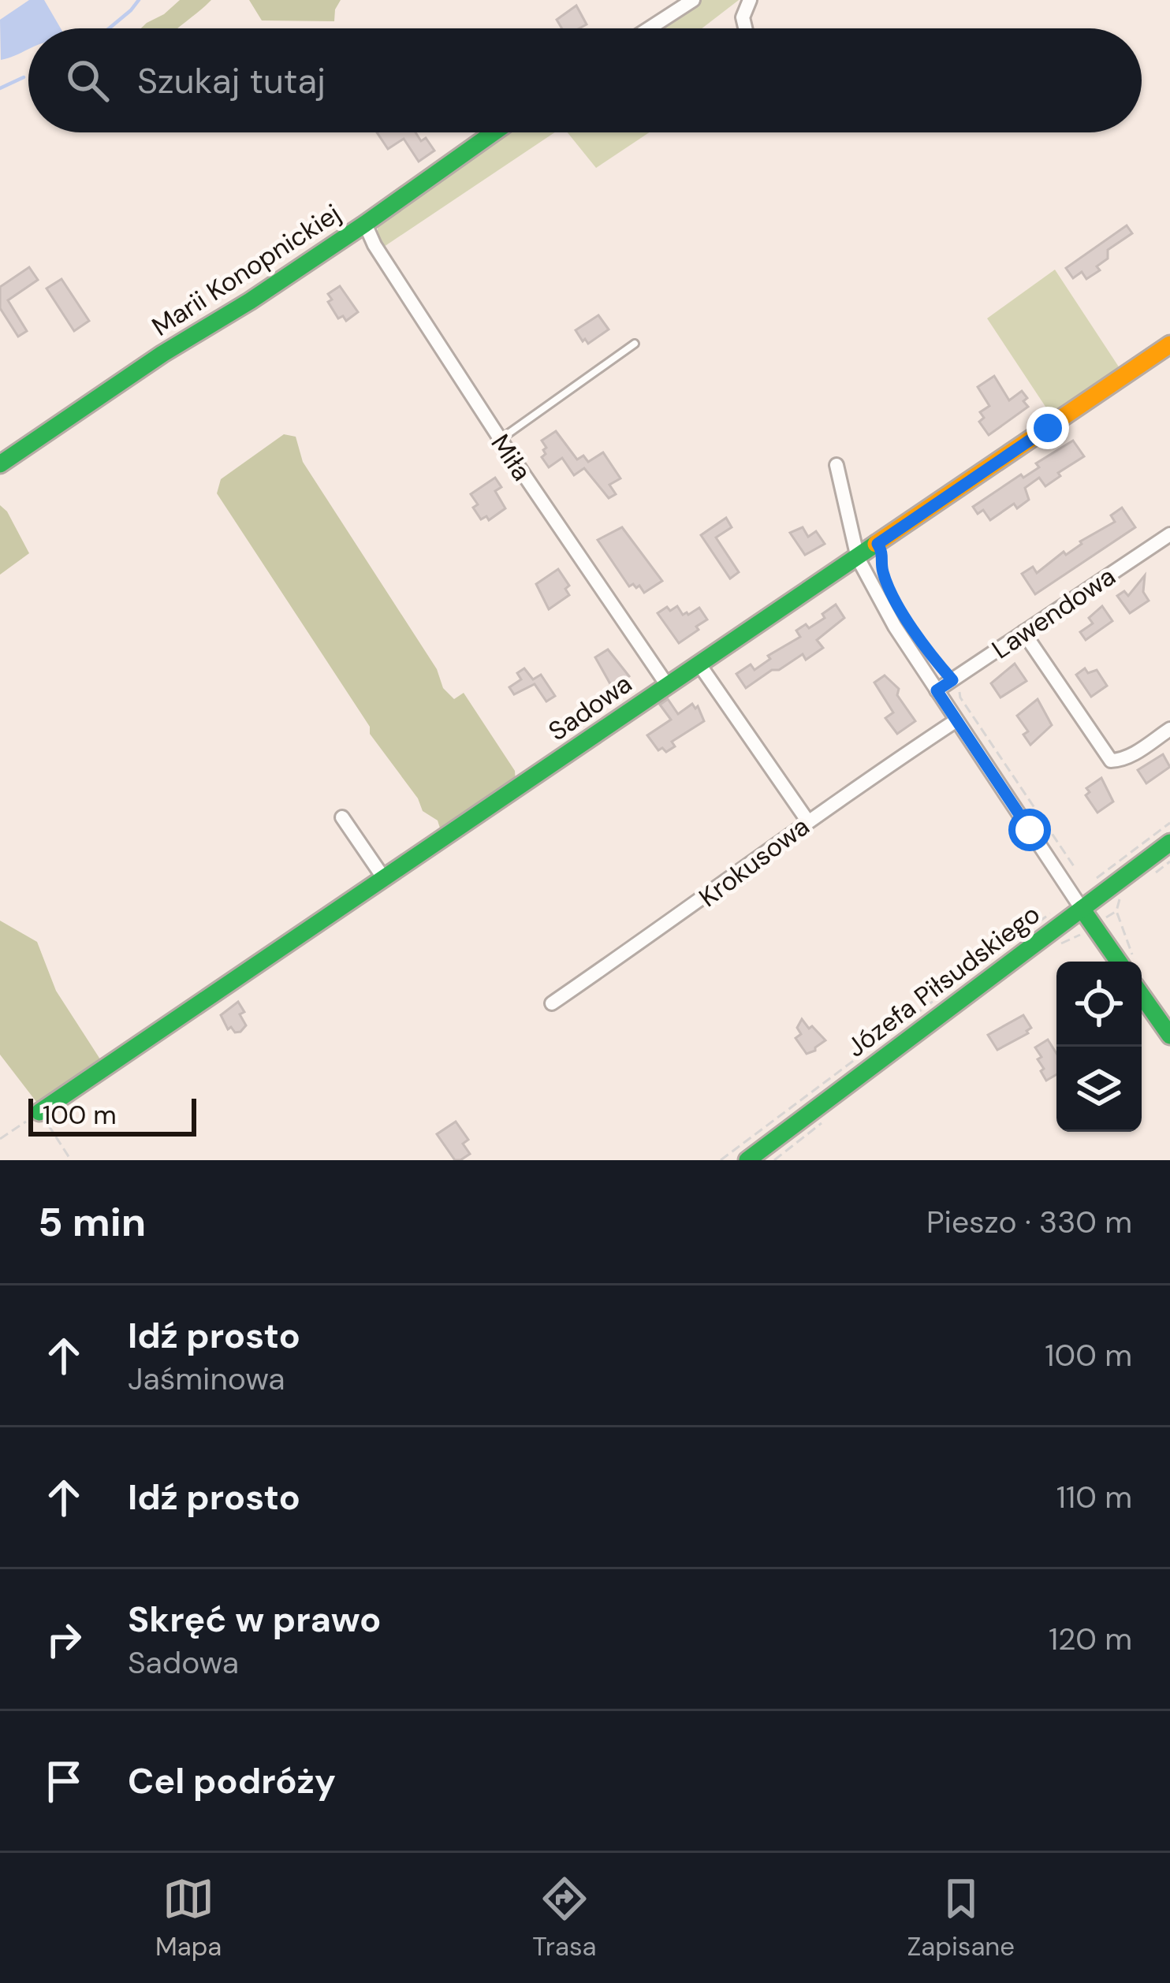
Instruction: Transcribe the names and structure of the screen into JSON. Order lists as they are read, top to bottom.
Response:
{
  "streets": {
    "street": [
      "Marii Konopnickiej",
      "Miła",
      "Lawendowa",
      "Sadowa",
      "Krokusowa",
      "Józefa Piłsudskiego"
    ]
  },
  "crossings": [
    ["Marii Konopnickiej", "Miła"],
    ["Miła", "Sadowa"]
  ],
  "scale_bar": "100 m",
  "page": {
    "search": "Szukaj tutaj",
    "scale": "100 m",
    "heading": ["5 min", "Pieszo · 330 m"],
    "list": [
      ["Idź prosto", "Jaśminowa", "100 m"],
      ["Idź prosto", "110 m"],
      ["Skręć w prawo", "Sadowa", "120 m"],
      "Cel podróży"
    ],
    "nav": ["Mapa", "Trasa", "Zapisane"]
  }
}
